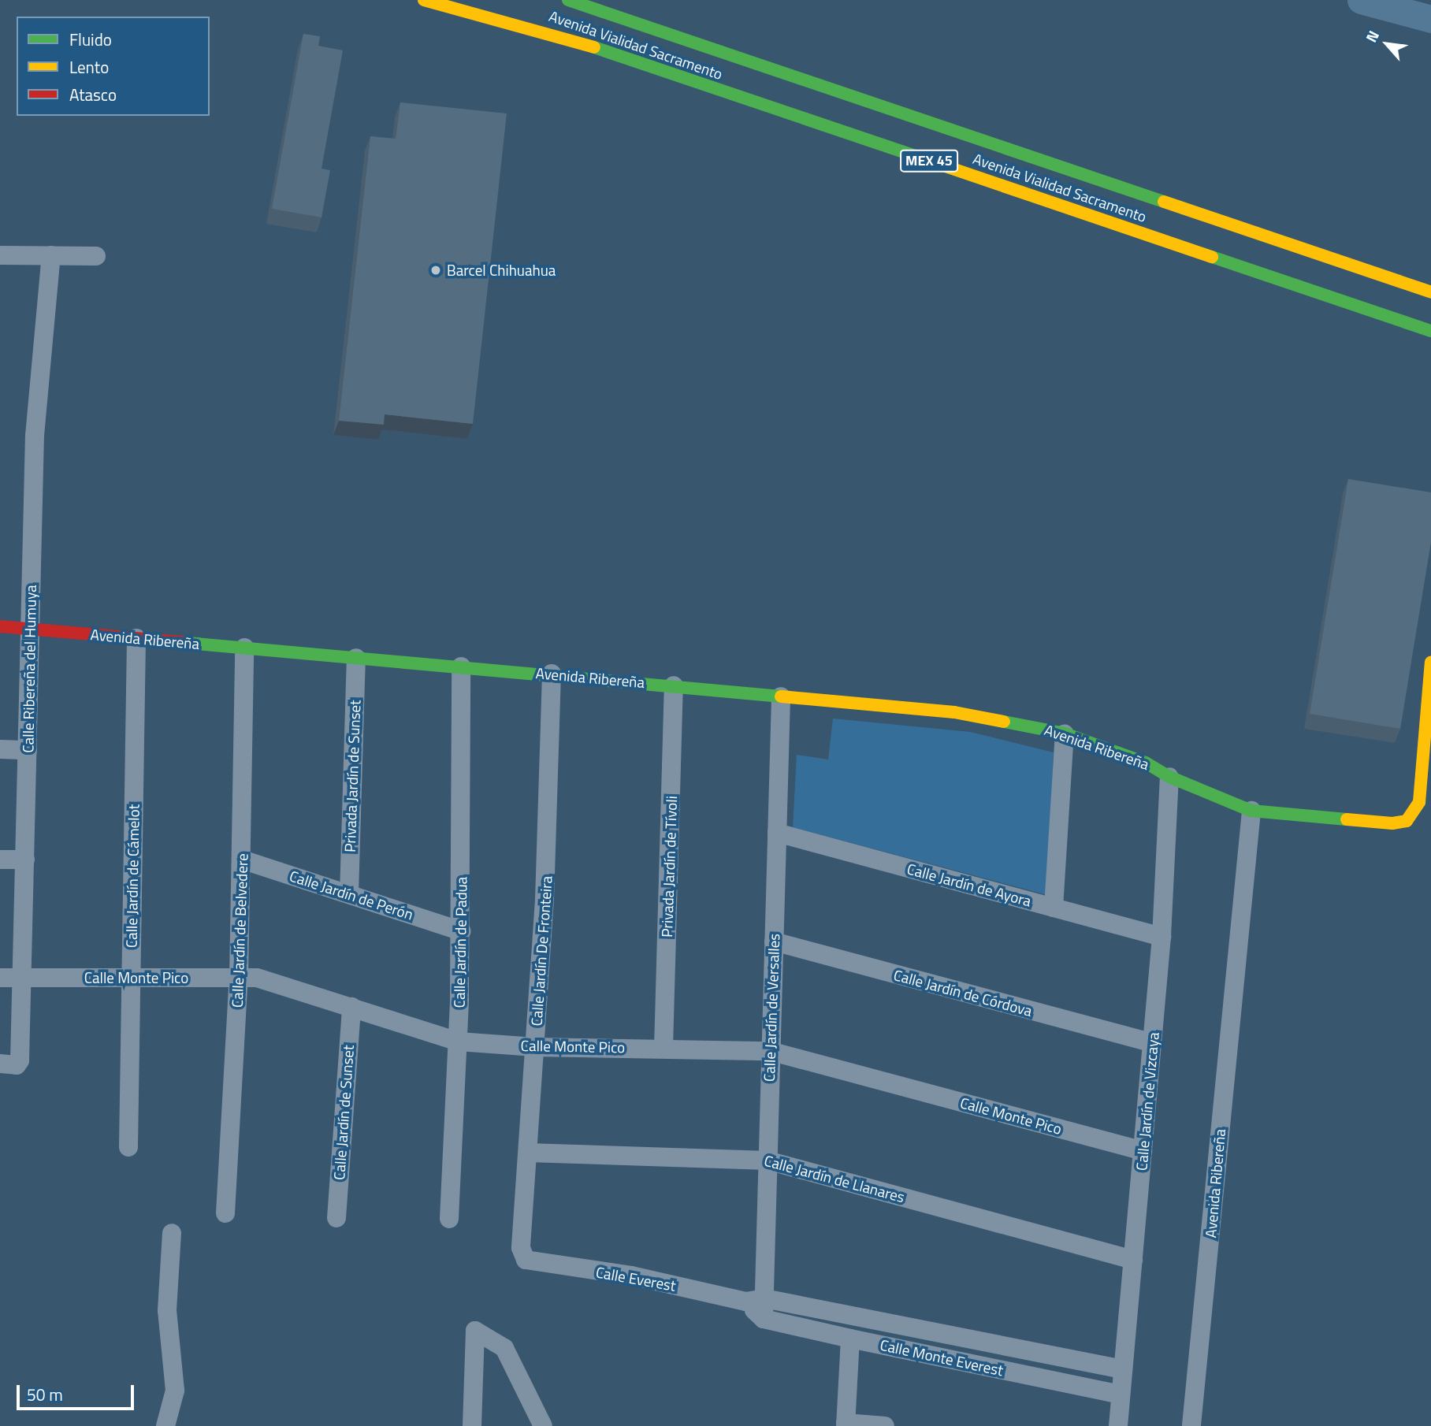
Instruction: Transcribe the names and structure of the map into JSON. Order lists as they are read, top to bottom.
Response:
{
  "streets": {
    "main road": ["Avenida Vialidad Sacramento", "MEX 45", "Avenida Ribereña"],
    "street": [
      "Calle Ribereña del Humuya",
      "Privada Jardín de Sunset",
      "Privada Jardín de Tívoli",
      "Calle Jardín de Cámelot",
      "Calle Jardín de Ayora",
      "Calle Jardín de Perón",
      "Calle Jardín de Belvedere",
      "Calle Jardín de Padua",
      "Calle Jardín De Fronteira",
      "Calle Monte Pico",
      "Calle Jardín de Córdova",
      "Calle Jardín de Versalles",
      "Calle Jardín de Vizcaya",
      "Calle Jardín de Sunset",
      "Calle Jardín de Llanares",
      "Calle Everest",
      "Calle Monte Everest"
    ]
  },
  "crossings": [
    ["Avenida Ribereña", "Calle Ribereña del Humuya"],
    ["Avenida Ribereña", "Privada Jardín de Sunset"],
    ["Avenida Ribereña", "Privada Jardín de Tívoli"],
    ["Avenida Ribereña", "Calle Jardín de Cámelot"],
    ["Avenida Ribereña", "Calle Jardín de Belvedere"],
    ["Avenida Ribereña", "Calle Jardín de Padua"],
    ["Avenida Ribereña", "Calle Jardín De Fronteira"],
    ["Avenida Ribereña", "Calle Jardín de Versalles"],
    ["Avenida Ribereña", "Calle Jardín de Vizcaya"],
    ["Calle Ribereña del Humuya", "Calle Monte Pico"],
    ["Privada Jardín de Sunset", "Calle Jardín de Perón"],
    ["Privada Jardín de Tívoli", "Calle Monte Pico"],
    ["Calle Jardín de Cámelot", "Calle Monte Pico"],
    ["Calle Jardín de Ayora", "Calle Jardín de Versalles"],
    ["Calle Jardín de Ayora", "Calle Jardín de Vizcaya"],
    ["Calle Jardín de Perón", "Calle Jardín de Belvedere"],
    ["Calle Jardín de Perón", "Calle Jardín de Padua"],
    ["Calle Jardín de Belvedere", "Calle Monte Pico"],
    ["Calle Jardín de Padua", "Calle Monte Pico"],
    ["Calle Jardín De Fronteira", "Calle Monte Pico"],
    ["Calle Jardín De Fronteira", "Calle Jardín de Llanares"],
    ["Calle Jardín De Fronteira", "Calle Everest"],
    ["Calle Monte Pico", "Calle Jardín de Versalles"],
    ["Calle Monte Pico", "Calle Jardín de Vizcaya"],
    ["Calle Monte Pico", "Calle Jardín de Sunset"],
    ["Calle Jardín de Córdova", "Calle Jardín de Versalles"],
    ["Calle Jardín de Córdova", "Calle Jardín de Vizcaya"],
    ["Calle Jardín de Versalles", "Calle Jardín de Llanares"],
    ["Calle Jardín de Versalles", "Calle Everest"],
    ["Calle Jardín de Versalles", "Calle Monte Everest"],
    ["Calle Jardín de Vizcaya", "Calle Jardín de Llanares"],
    ["Calle Jardín de Vizcaya", "Calle Monte Everest"],
    ["Calle Everest", "Calle Monte Everest"]
  ],
  "places": ["Barcel Chihuahua"],
  "legend": ["Fluido", "Lento", "Atasco"],
  "scale_bar": "50 m",
  "north": "top left"
}
